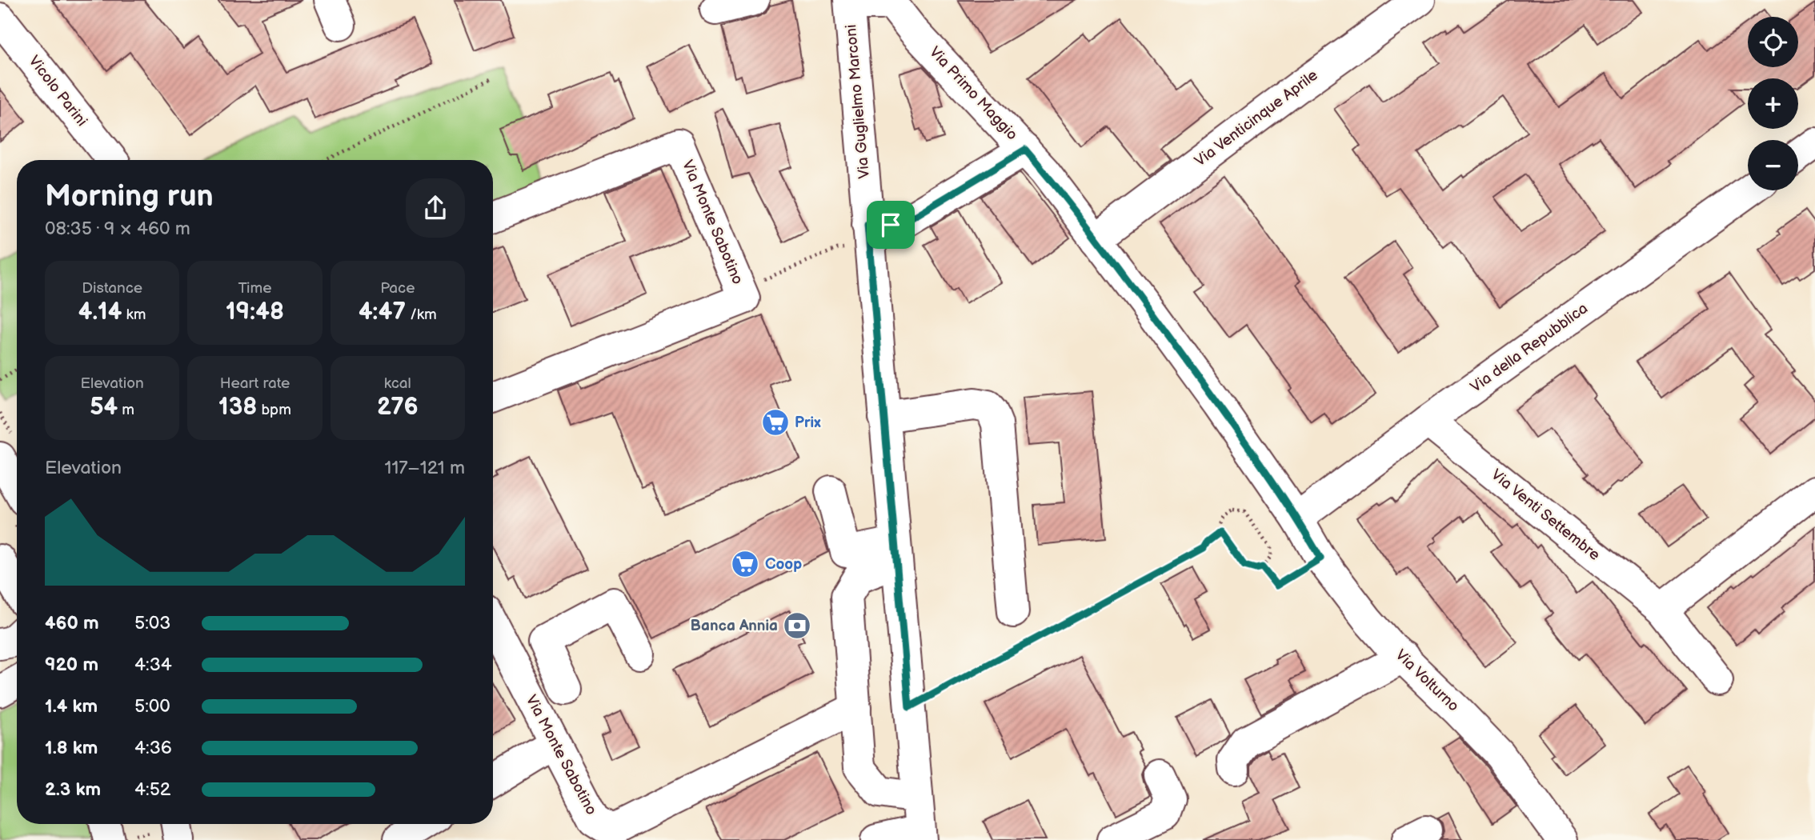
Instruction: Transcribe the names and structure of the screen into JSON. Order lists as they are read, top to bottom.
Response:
{
  "streets": {
    "street": [
      "Vicolo Parini",
      "Via Primo Maggio",
      "Via Guglielmo Marconi",
      "Via Venticinque Aprile",
      "Via Monte Sabotino",
      "Via della Repubblica",
      "Via Venti Settembre",
      "Via Volturno"
    ]
  },
  "crossings": [
    ["Via Primo Maggio", "Via Guglielmo Marconi"],
    ["Via Primo Maggio", "Via Venticinque Aprile"],
    ["Via Primo Maggio", "Via della Repubblica"],
    ["Via Primo Maggio", "Via Volturno"],
    ["Via della Repubblica", "Via Venti Settembre"],
    ["Via della Repubblica", "Via Volturno"]
  ],
  "places": {
    "supermarket": ["Prix", "Coop"],
    "bank": ["Banca Annia"]
  },
  "page": {
    "map_buttons": ["+", "−"],
    "heading": ["Morning run", "08:35 · 9 × 460 m"],
    "stats": [
      ["Distance", "4.14 km"],
      ["Time", "19:48"],
      ["Pace", "4:47 /km"],
      ["Elevation", "54 m"],
      ["Heart rate", "138 bpm"],
      ["kcal", "276"]
    ],
    "chart": ["Elevation", "117–121 m"],
    "list": [
      {
        "name": "460 m",
        "note": "5:03"
      },
      {
        "name": "920 m",
        "note": "4:34"
      },
      {
        "name": "1.4 km",
        "note": "5:00"
      },
      {
        "name": "1.8 km",
        "note": "4:36"
      },
      {
        "name": "2.3 km",
        "note": "4:52"
      }
    ]
  }
}
